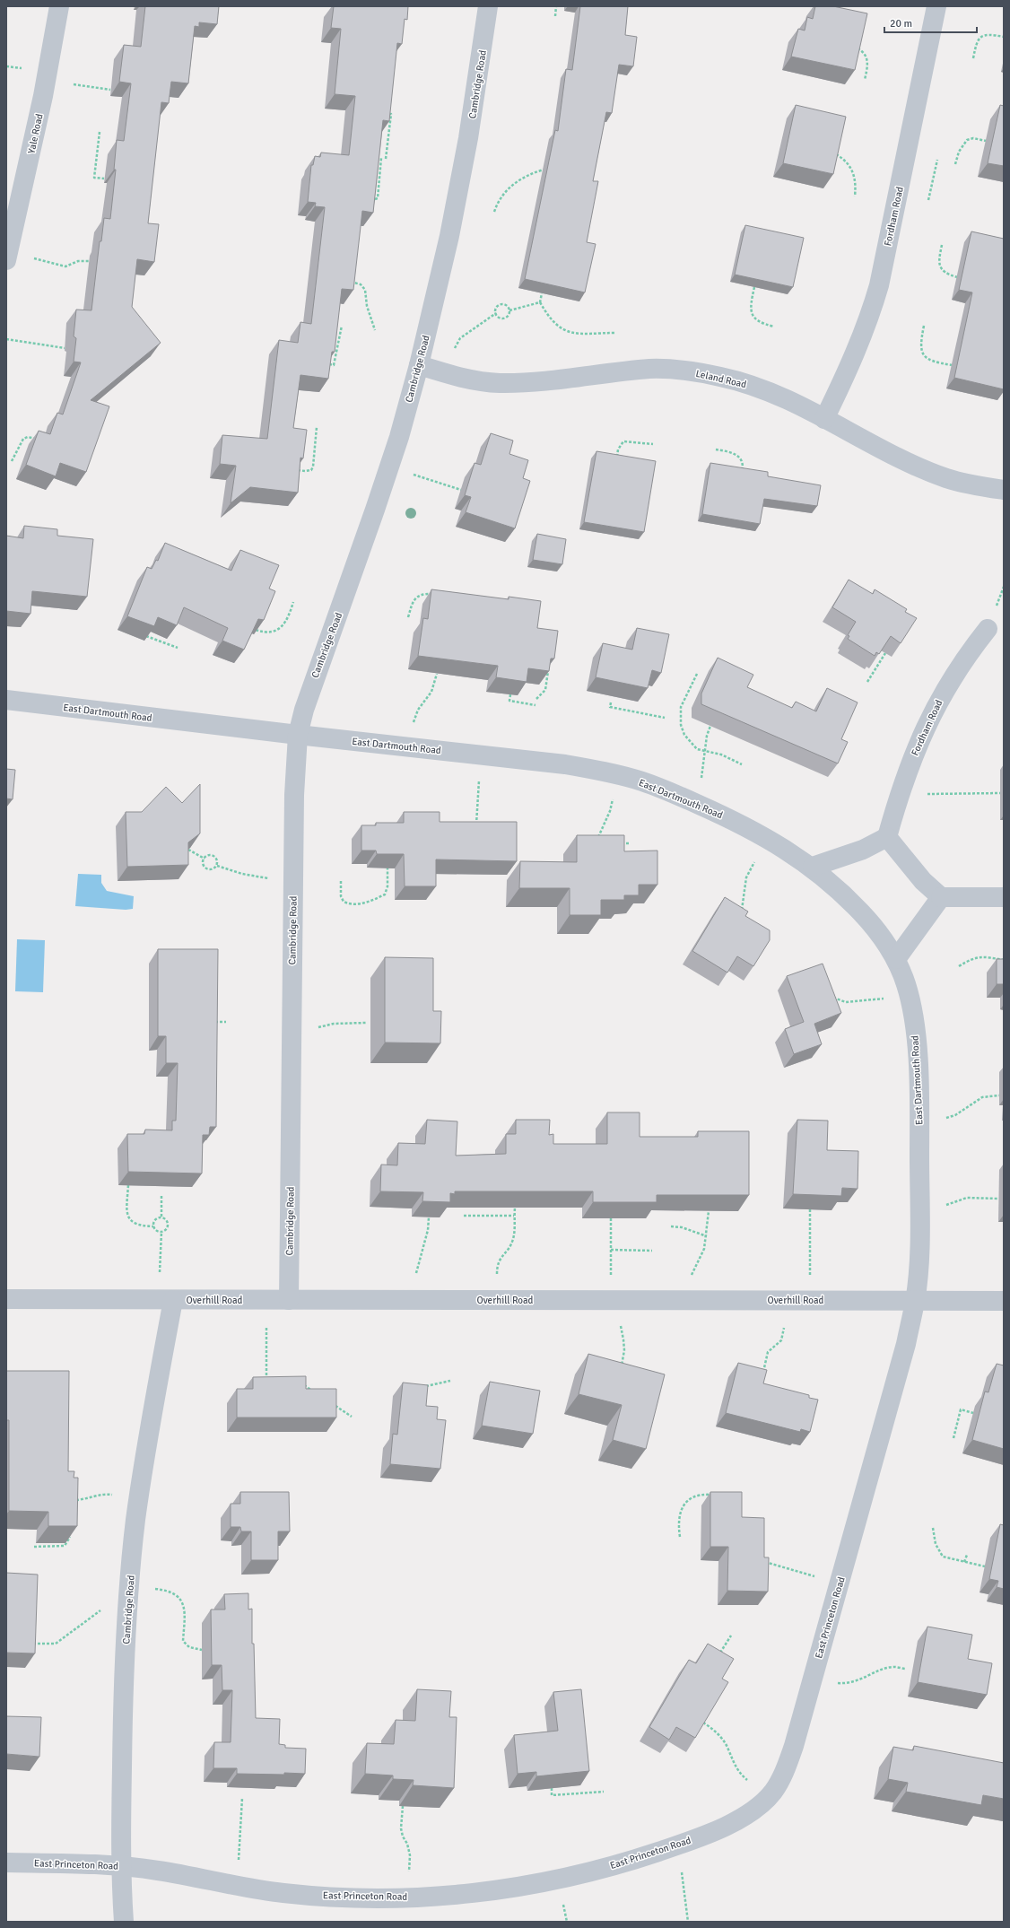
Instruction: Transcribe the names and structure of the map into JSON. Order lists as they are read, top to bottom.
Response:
{
  "streets": {
    "street": [
      "Cambridge Road",
      "Yale Road",
      "Fordham Road",
      "Leland Road",
      "East Dartmouth Road",
      "Overhill Road",
      "East Princeton Road"
    ]
  },
  "crossings": [
    ["Cambridge Road", "Leland Road"],
    ["Cambridge Road", "East Dartmouth Road"],
    ["Cambridge Road", "Overhill Road"],
    ["Cambridge Road", "East Princeton Road"],
    ["Fordham Road", "Leland Road"],
    ["East Dartmouth Road", "Overhill Road"],
    ["East Dartmouth Road", "East Princeton Road"],
    ["Overhill Road", "East Princeton Road"]
  ],
  "scale_bar": "20 m"
}
